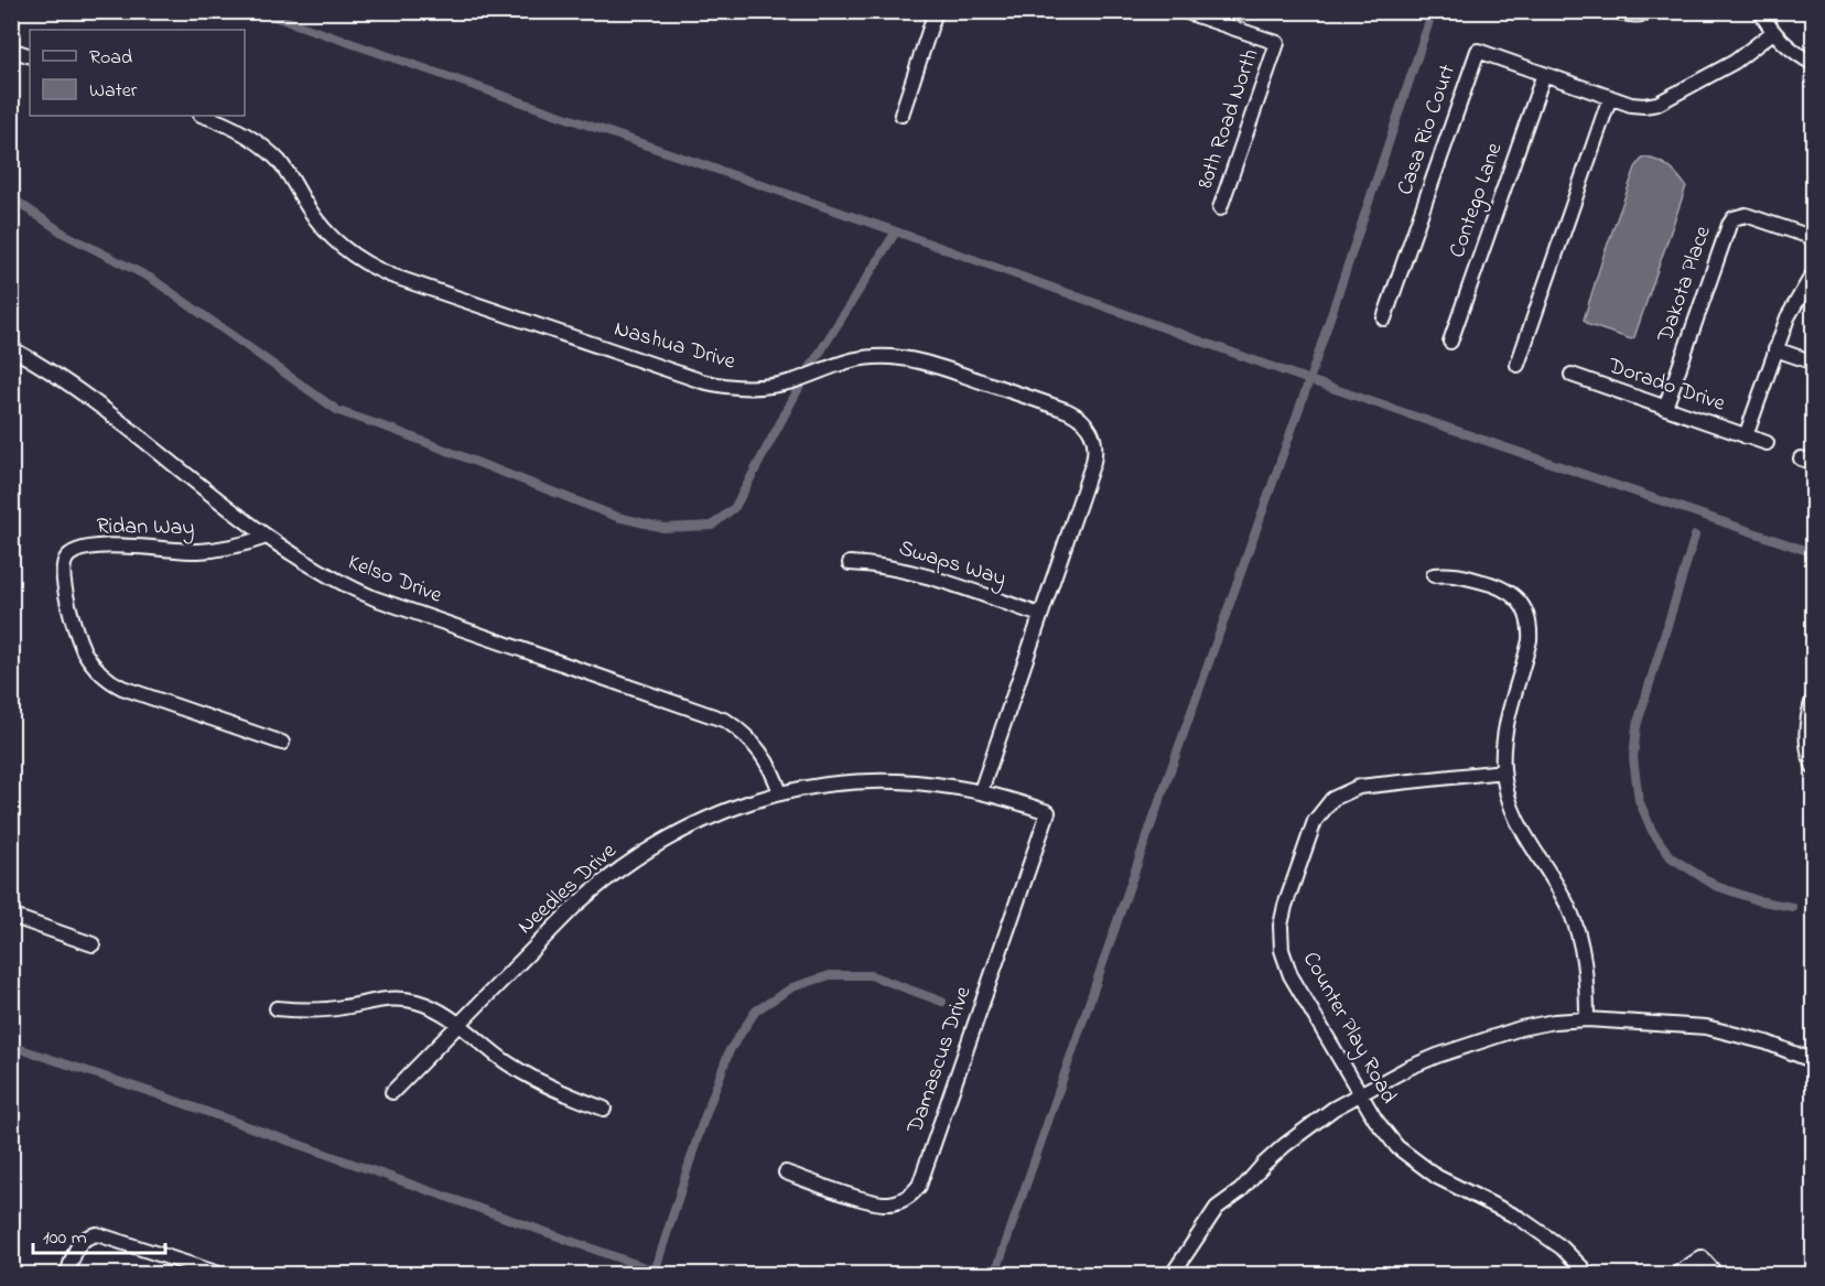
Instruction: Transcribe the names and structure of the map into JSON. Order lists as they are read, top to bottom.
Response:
{
  "streets": {
    "street": [
      "80th Road North",
      "Casa Rio Court",
      "Contego Lane",
      "Dakota Place",
      "Nashua Drive",
      "Dorado Drive",
      "Ridan Way",
      "Swaps Way",
      "Kelso Drive",
      "Needles Drive",
      "Counter Play Road",
      "Damascus Drive"
    ]
  },
  "crossings": [
    ["Casa Rio Court", "Contego Lane"],
    ["Dakota Place", "Dorado Drive"],
    ["Nashua Drive", "Swaps Way"],
    ["Nashua Drive", "Needles Drive"],
    ["Ridan Way", "Kelso Drive"],
    ["Kelso Drive", "Needles Drive"],
    ["Needles Drive", "Damascus Drive"]
  ],
  "legend": ["Road", "Water"],
  "scale_bar": "100 m"
}
